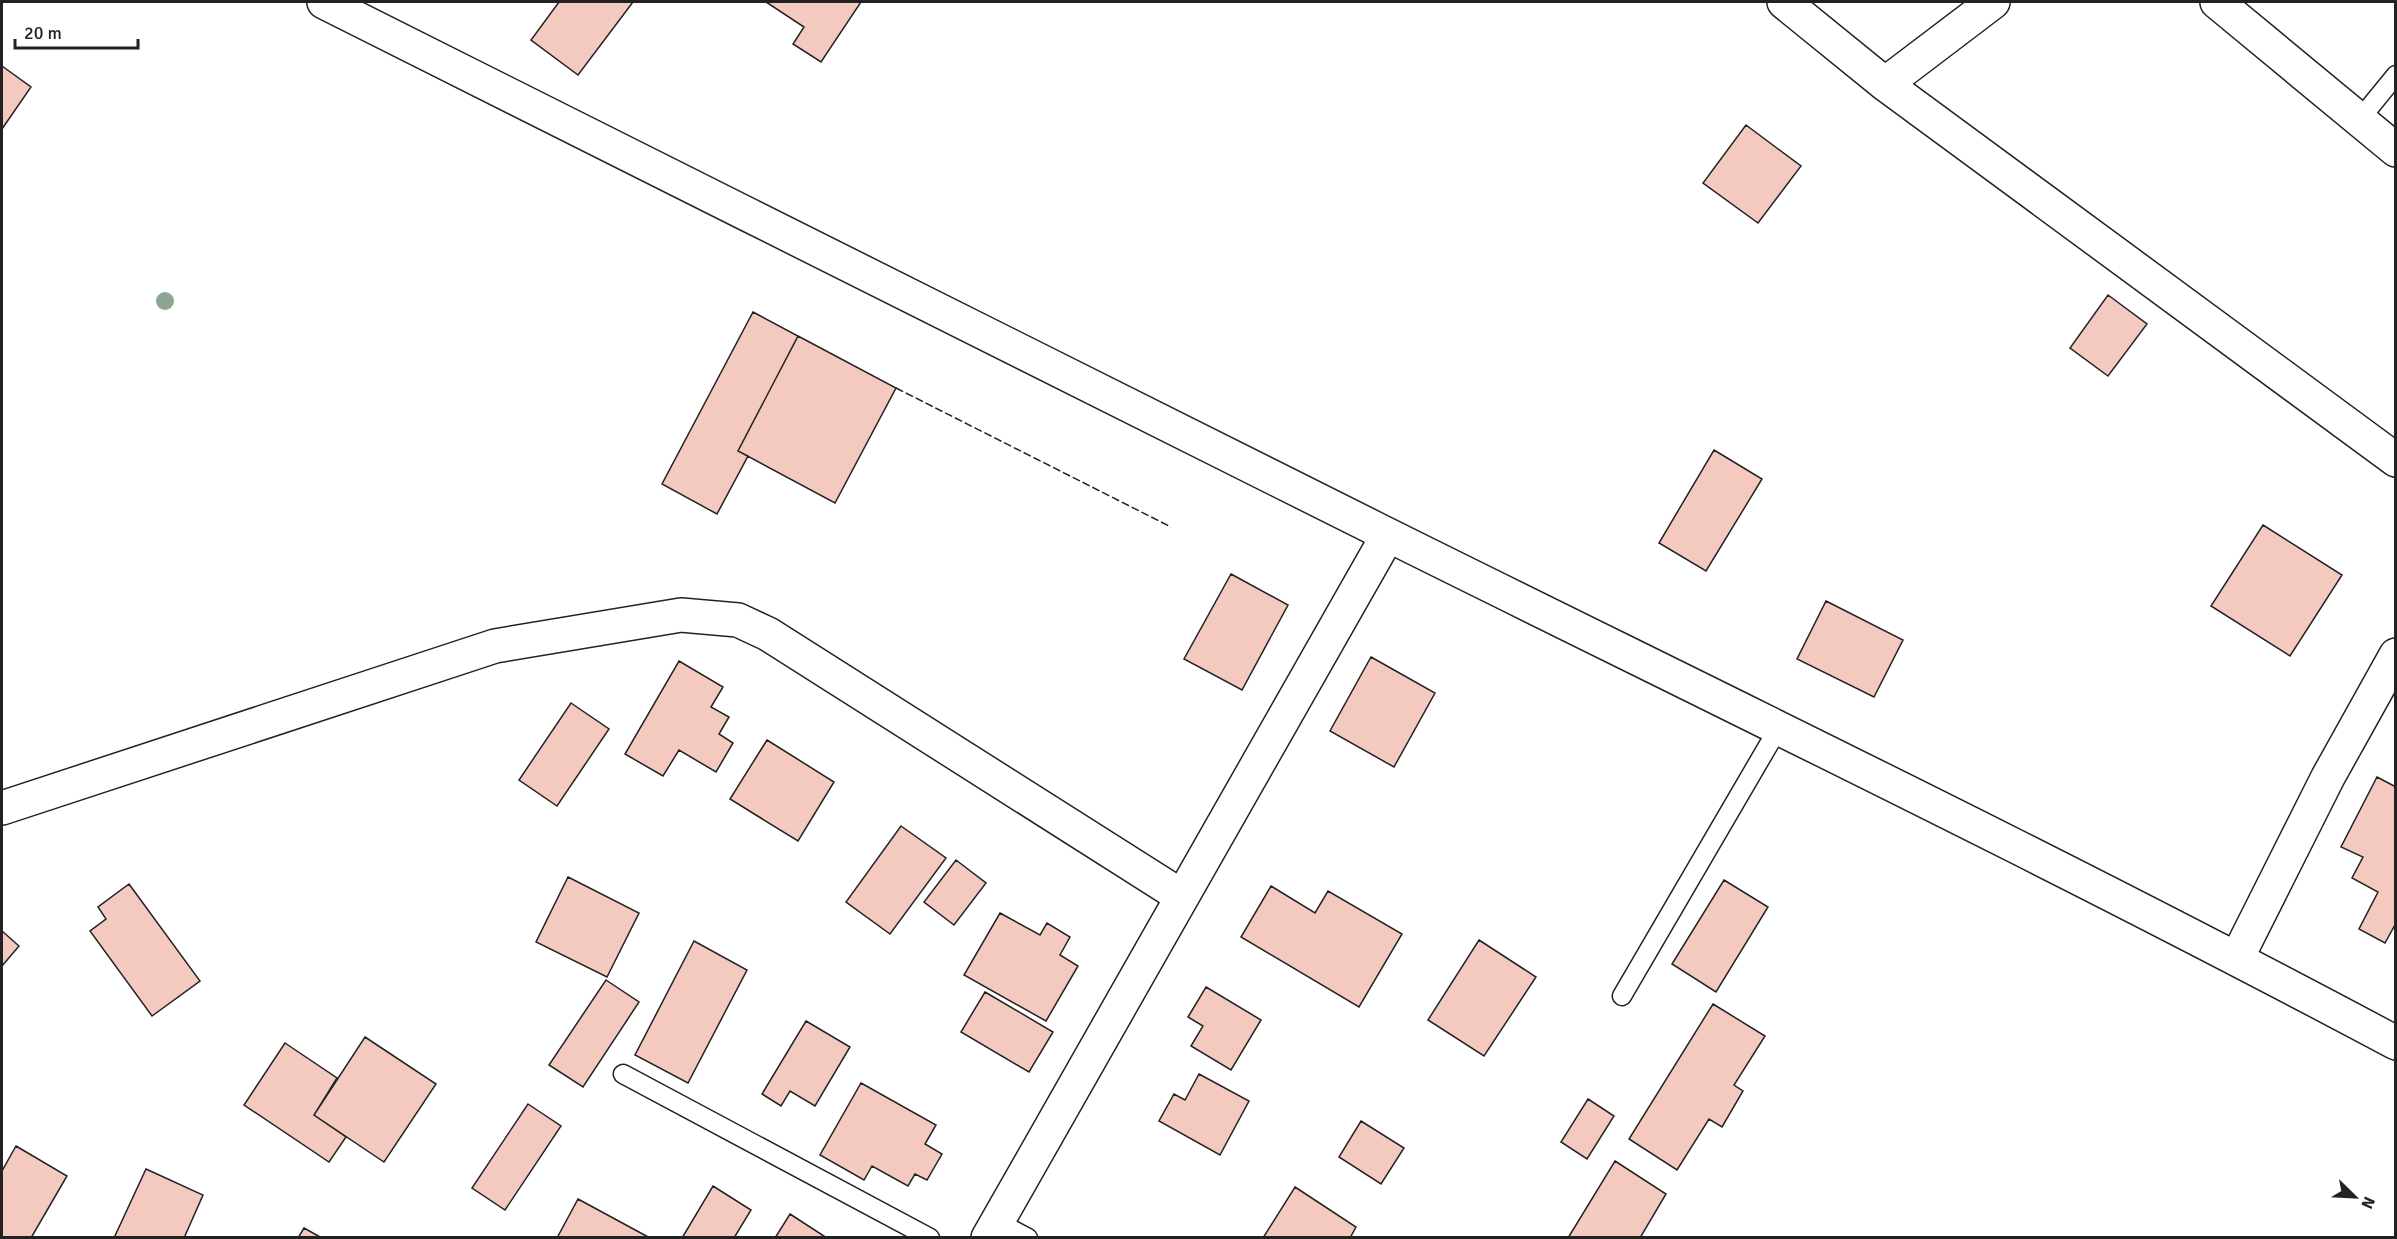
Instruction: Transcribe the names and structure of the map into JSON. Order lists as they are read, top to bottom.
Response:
{
  "scale_bar": "20 m",
  "north": "bottom right"
}
